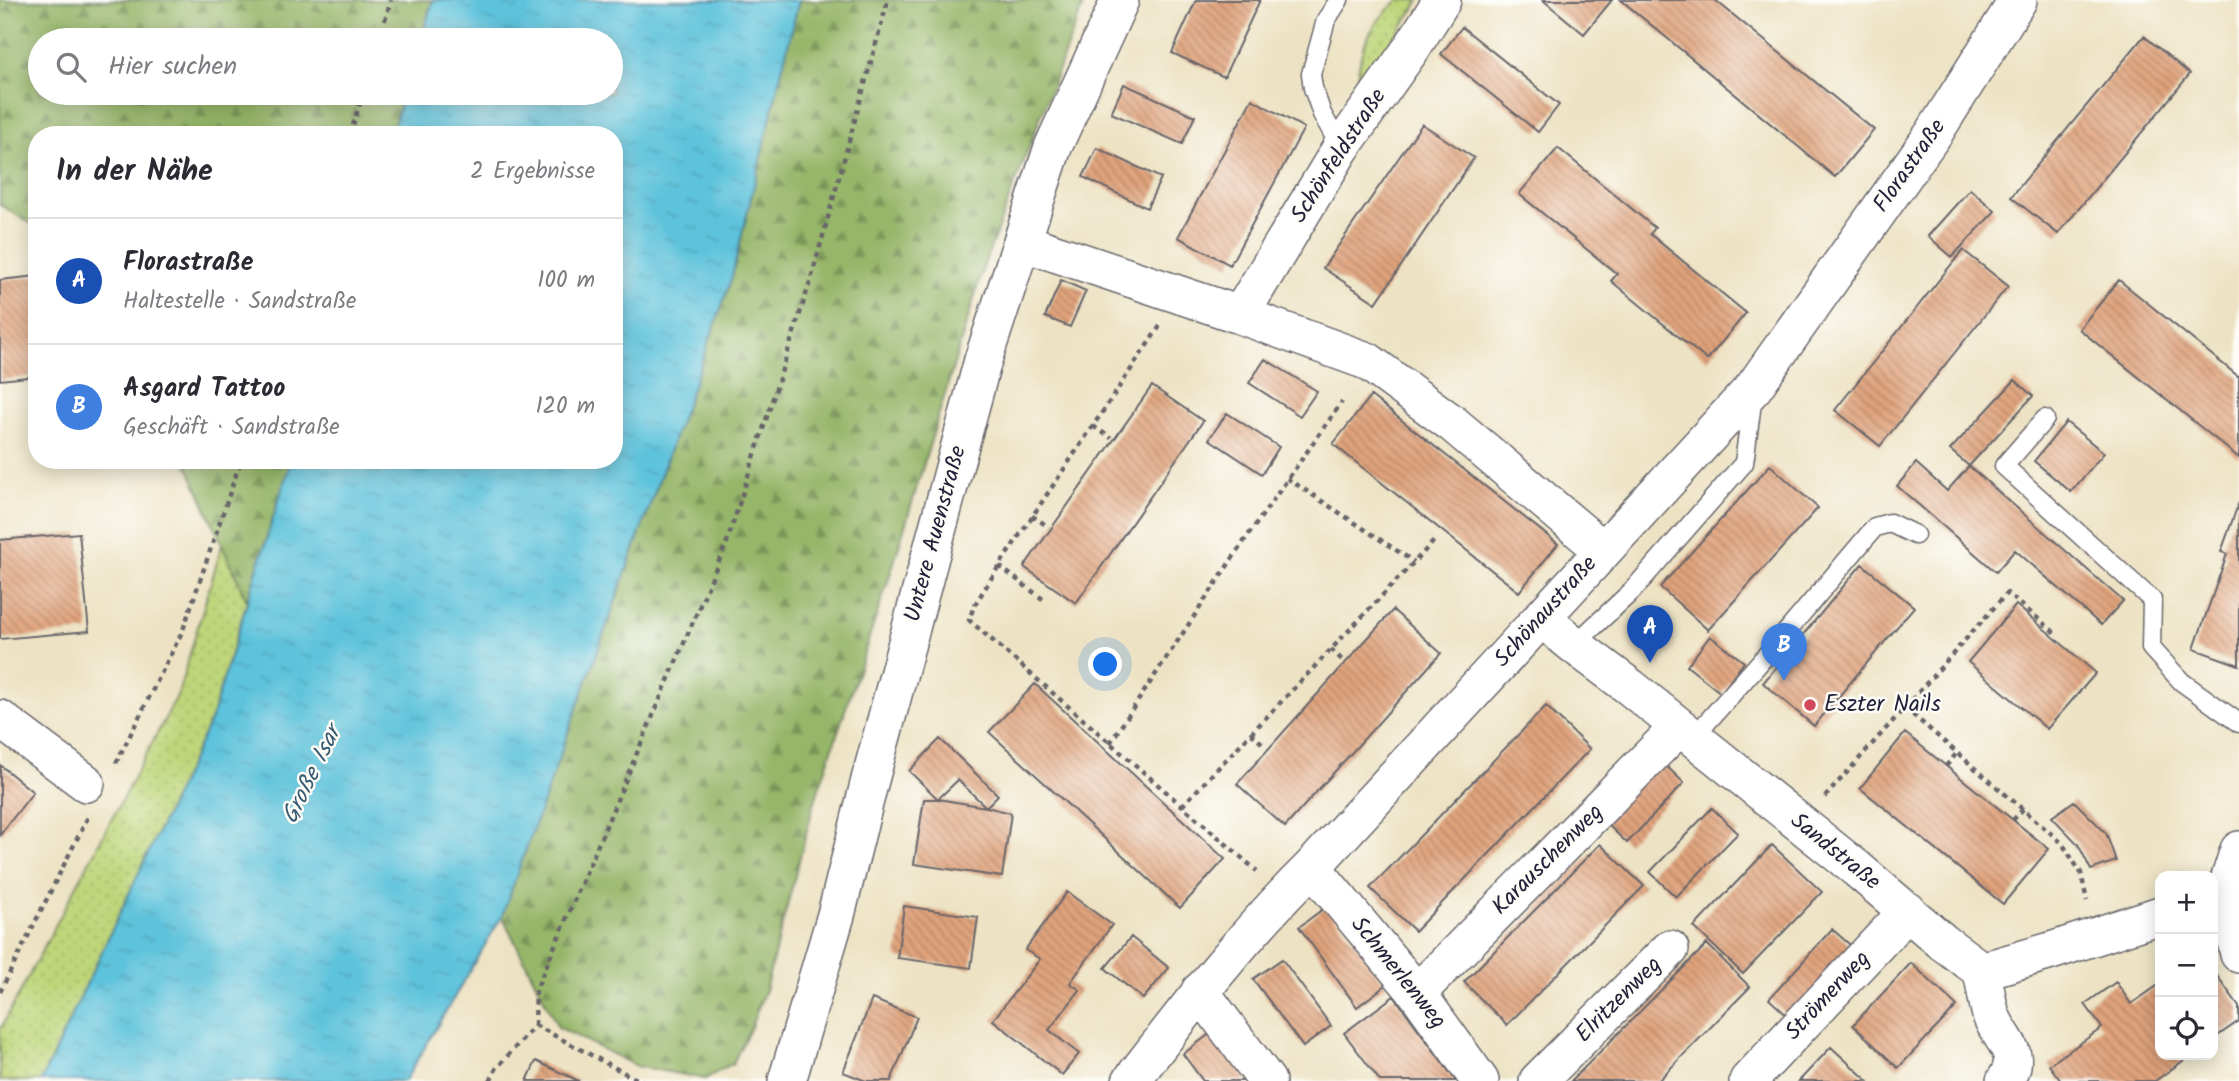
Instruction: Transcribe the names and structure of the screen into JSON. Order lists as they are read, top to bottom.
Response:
{
  "streets": {
    "street": [
      "Schönfeldstraße",
      "Florastraße",
      "Untere Auenstraße",
      "Schönaustraße",
      "Sandstraße",
      "Karauschenweg",
      "Schmerlenweg",
      "Strömerweg",
      "Elritzenweg"
    ]
  },
  "crossings": [
    ["Schönfeldstraße", "Schönaustraße"],
    ["Florastraße", "Schönaustraße"],
    ["Untere Auenstraße", "Schönaustraße"],
    ["Schönaustraße", "Sandstraße"],
    ["Schönaustraße", "Schmerlenweg"],
    ["Sandstraße", "Karauschenweg"],
    ["Sandstraße", "Strömerweg"],
    ["Karauschenweg", "Schmerlenweg"]
  ],
  "water": ["Große Isar"],
  "places": ["Eszter Nails"],
  "page": {
    "search": "Hier suchen",
    "heading": ["In der Nähe", "2 Ergebnisse"],
    "list": [
      {
        "mark": "A",
        "name": "Florastraße",
        "note": "Haltestelle · Sandstraße",
        "value": "100 m"
      },
      {
        "mark": "B",
        "name": "Asgard Tattoo",
        "note": "Geschäft · Sandstraße",
        "value": "120 m"
      }
    ],
    "pins": ["A", "B"],
    "map_buttons": ["+", "−"]
  }
}
